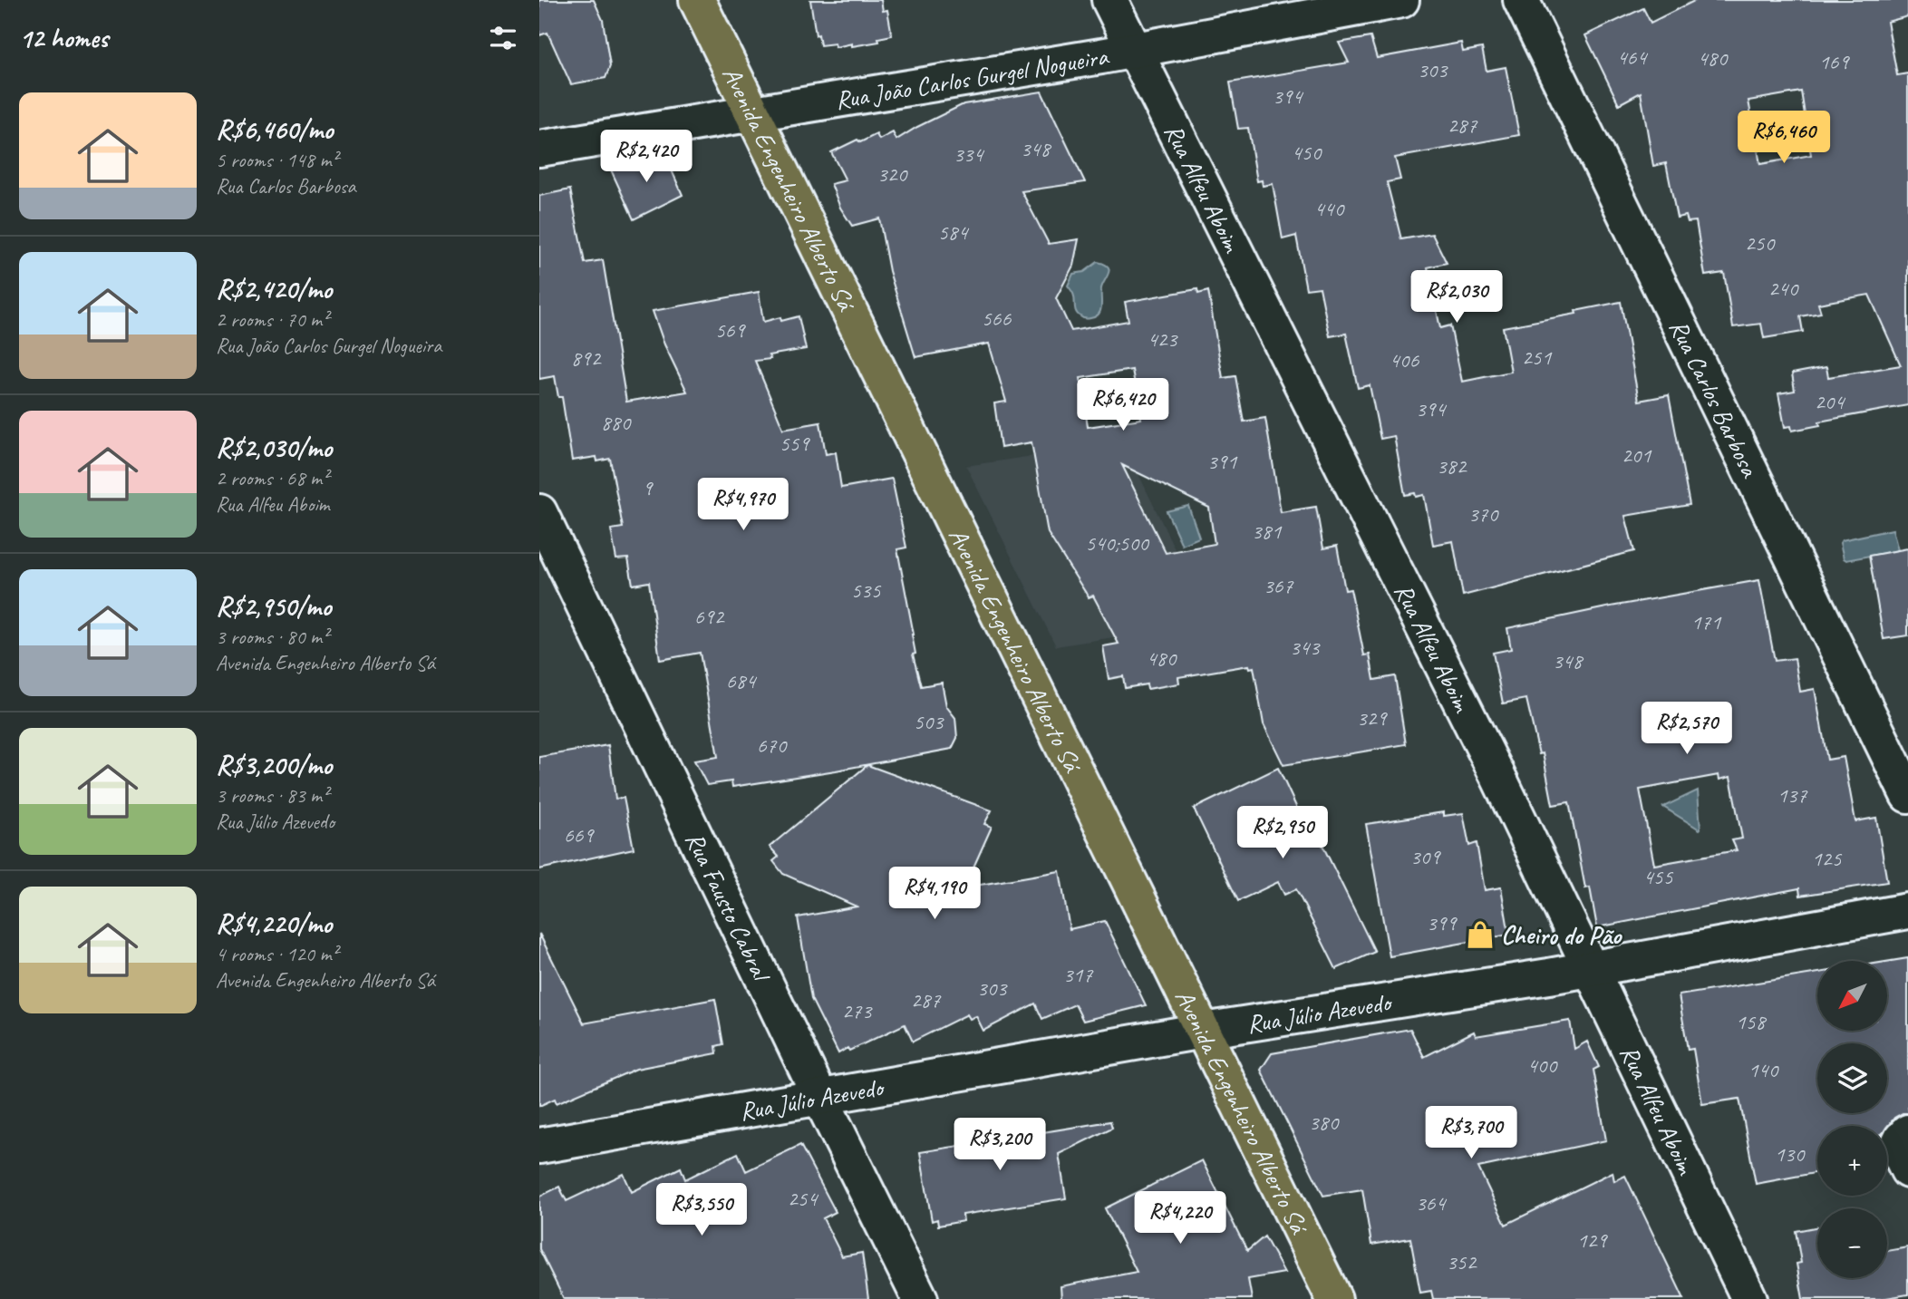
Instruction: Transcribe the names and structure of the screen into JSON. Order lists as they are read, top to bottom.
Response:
{
  "streets": {
    "main road": ["Avenida Engenheiro Alberto Sá"],
    "street": [
      "Rua João Carlos Gurgel Nogueira",
      "Rua Alfeu Aboim",
      "Rua Carlos Barbosa",
      "Rua Fausto Cabral",
      "Rua Júlio Azevedo"
    ]
  },
  "crossings": [
    ["Rua João Carlos Gurgel Nogueira", "Avenida Engenheiro Alberto Sá"],
    ["Rua João Carlos Gurgel Nogueira", "Rua Alfeu Aboim"],
    ["Avenida Engenheiro Alberto Sá", "Rua Júlio Azevedo"],
    ["Rua Alfeu Aboim", "Rua Júlio Azevedo"],
    ["Rua Fausto Cabral", "Rua Júlio Azevedo"]
  ],
  "places": {
    "shop": ["Cheiro do Pão"]
  },
  "house_numbers": [
    "464",
    "480",
    "169",
    "303",
    "394",
    "287",
    "348",
    "450",
    "334",
    "320",
    "440",
    "584",
    "250",
    "240",
    "566",
    "569",
    "423",
    "251",
    "892",
    "406",
    "204",
    "394",
    "880",
    "559",
    "201",
    "391",
    "382",
    "9",
    "370",
    "381",
    "540;500",
    "367",
    "535",
    "692",
    "171",
    "343",
    "480",
    "348",
    "684",
    "329",
    "503",
    "670",
    "137",
    "669",
    "309",
    "125",
    "455",
    "399",
    "317",
    "303",
    "287",
    "273",
    "158",
    "400",
    "140",
    "380",
    "130",
    "254",
    "364",
    "129",
    "352"
  ],
  "north": "bottom left",
  "page": {
    "heading": "12 homes",
    "list": [
      {
        "name": "R$6,460/mo",
        "note": "5 rooms · 148 m² · Rua Carlos Barbosa"
      },
      {
        "name": "R$2,420/mo",
        "note": "2 rooms · 70 m² · Rua João Carlos Gurgel Nogueira"
      },
      {
        "name": "R$2,030/mo",
        "note": "2 rooms · 68 m² · Rua Alfeu Aboim"
      },
      {
        "name": "R$2,950/mo",
        "note": "3 rooms · 80 m² · Avenida Engenheiro Alberto Sá"
      },
      {
        "name": "R$3,200/mo",
        "note": "3 rooms · 83 m² · Rua Júlio Azevedo"
      },
      {
        "name": "R$4,220/mo",
        "note": "4 rooms · 120 m² · Avenida Engenheiro Alberto Sá"
      }
    ],
    "price": [
      "R$6,460",
      "R$2,420",
      "R$2,030",
      "R$6,420",
      "R$4,970",
      "R$2,570",
      "R$2,950",
      "R$4,190",
      "R$3,700",
      "R$3,200",
      "R$3,550",
      "R$4,220"
    ],
    "map_buttons": ["+", "−"]
  }
}
